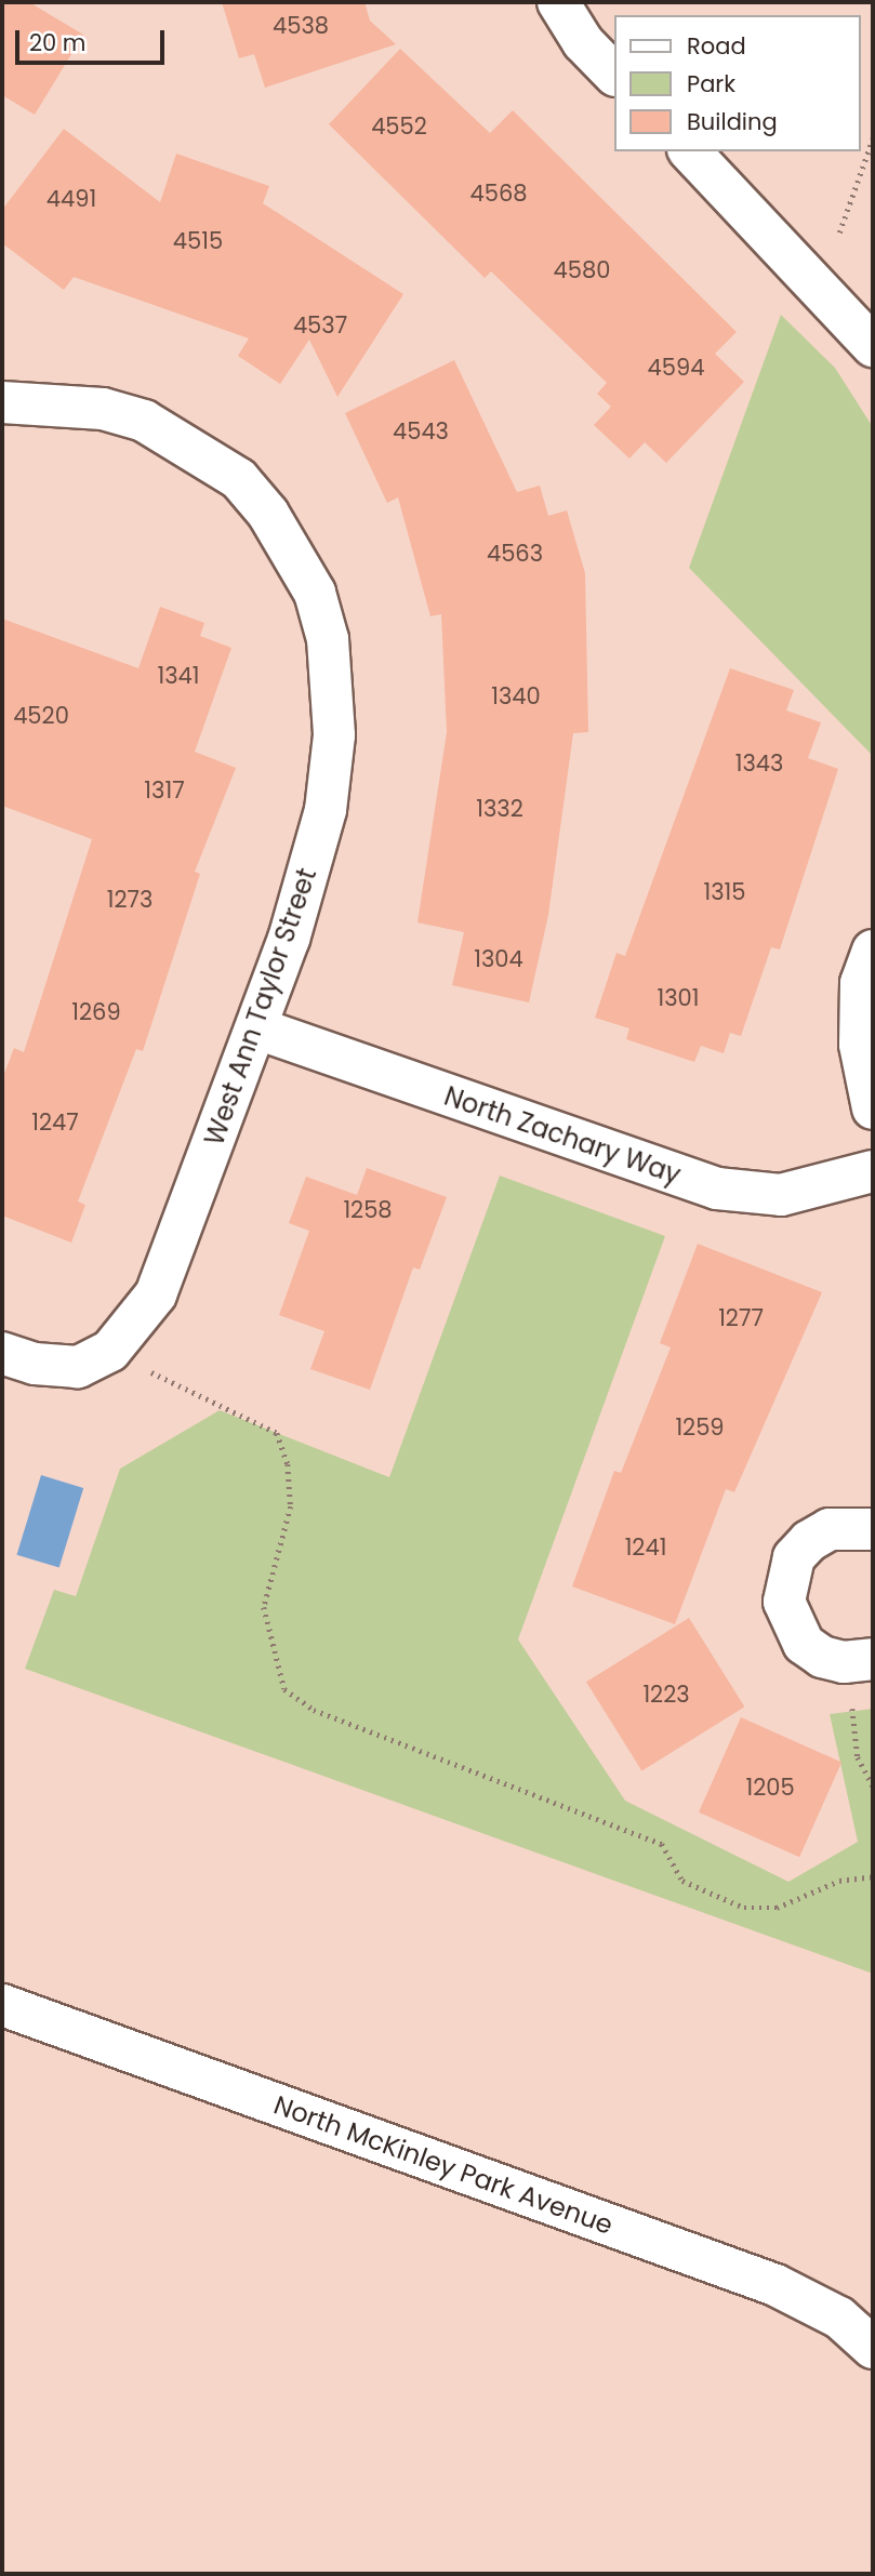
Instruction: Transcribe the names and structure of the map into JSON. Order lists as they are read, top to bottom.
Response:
{
  "streets": {
    "street": ["West Ann Taylor Street", "North Zachary Way", "North McKinley Park Avenue"]
  },
  "crossings": [
    ["West Ann Taylor Street", "North Zachary Way"]
  ],
  "house_numbers": [
    "4538",
    "4552",
    "4568",
    "4491",
    "4515",
    "4580",
    "4537",
    "4594",
    "4543",
    "4563",
    "1341",
    "1340",
    "4520",
    "1343",
    "1317",
    "1332",
    "1315",
    "1273",
    "1304",
    "1301",
    "1269",
    "1247",
    "1258",
    "1277",
    "1259",
    "1241",
    "1223",
    "1205"
  ],
  "legend": ["Road", "Park", "Building"],
  "scale_bar": "20 m"
}
